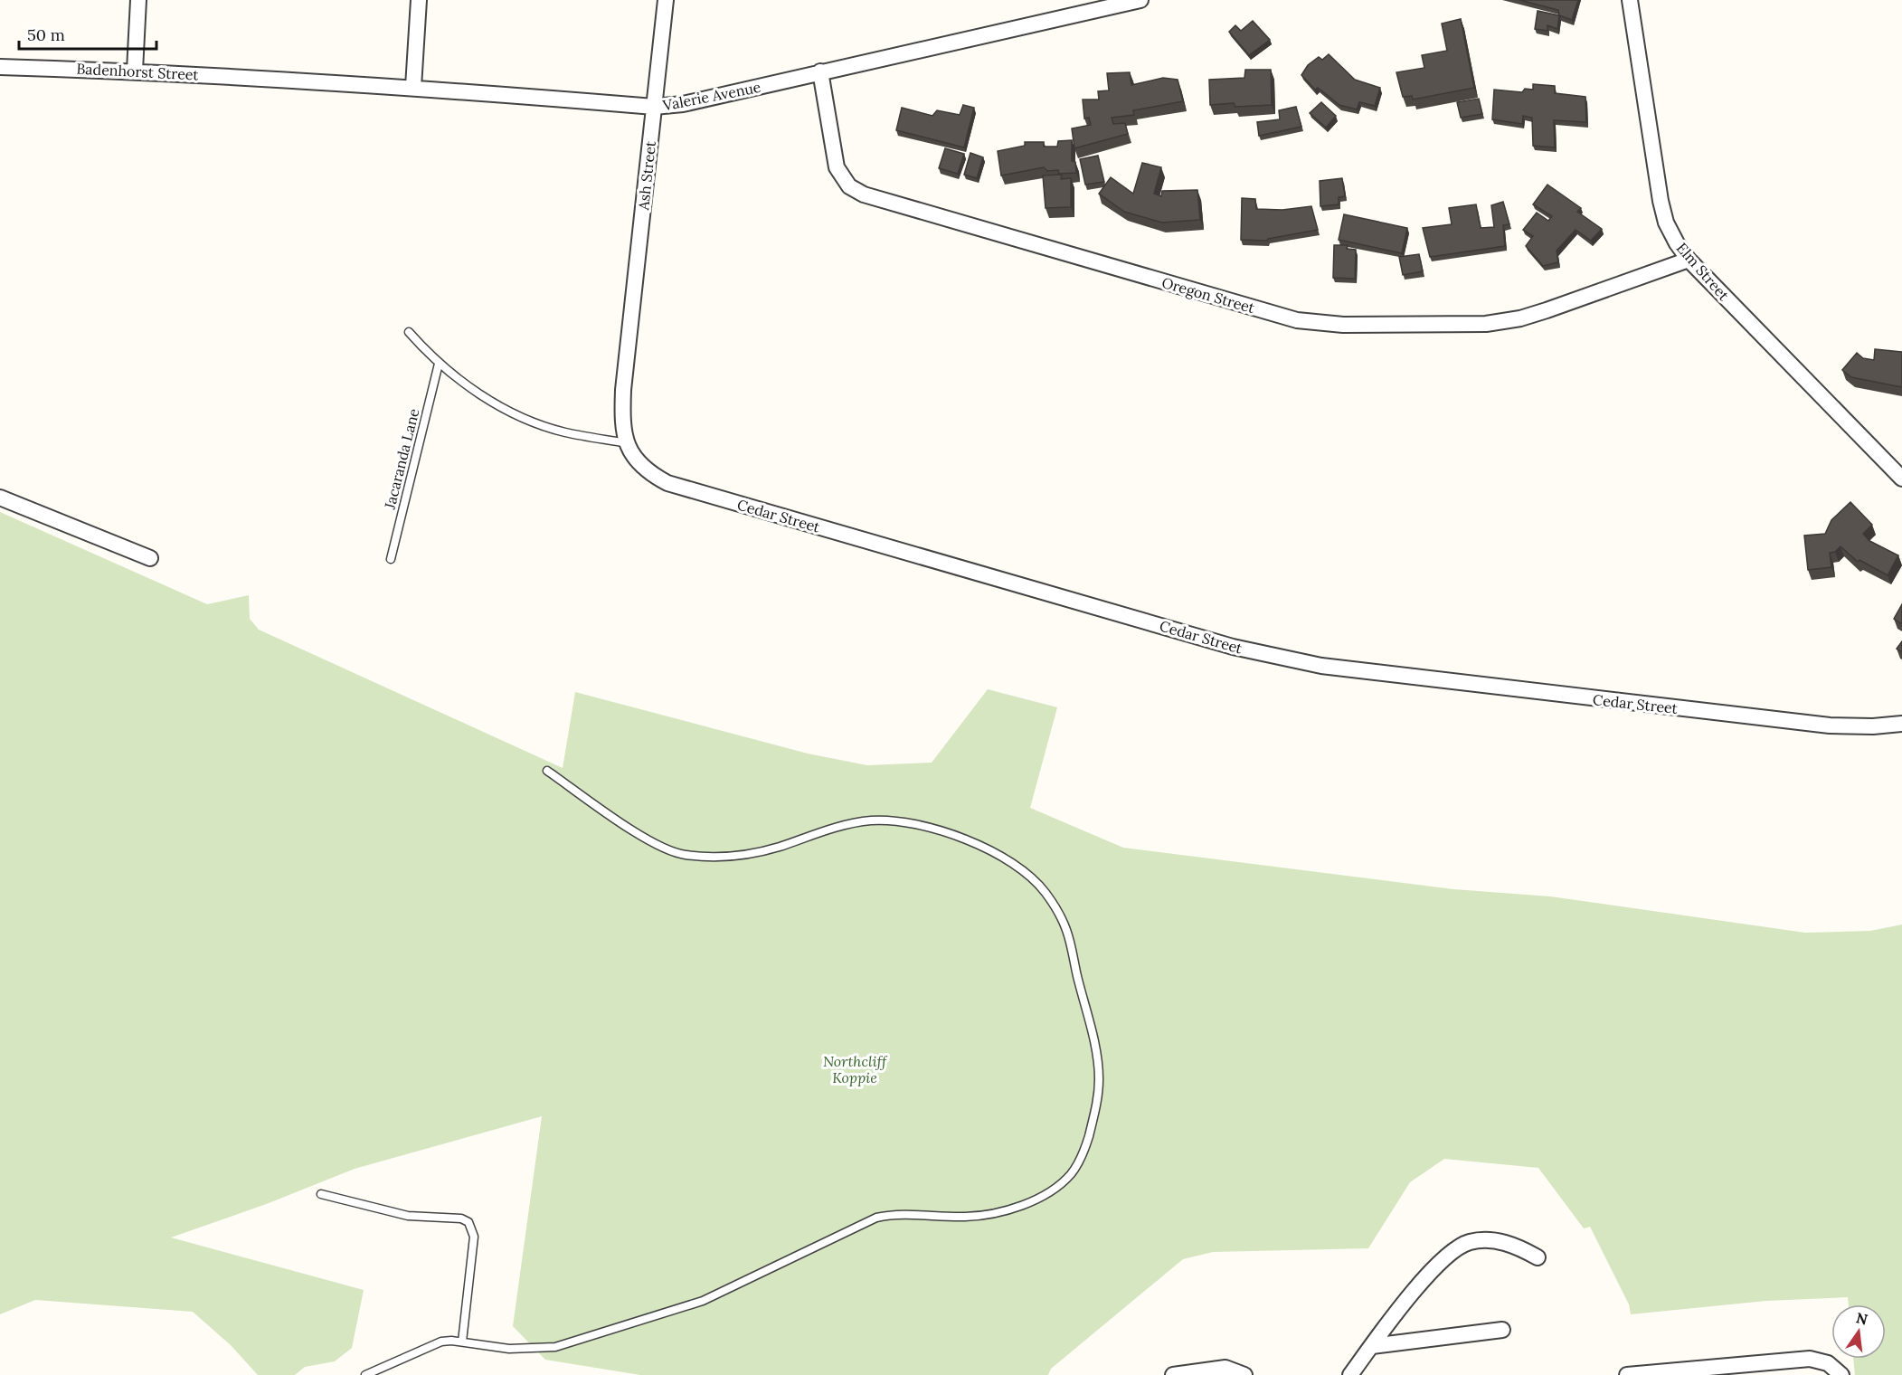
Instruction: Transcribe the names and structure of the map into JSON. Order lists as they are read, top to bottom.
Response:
{
  "streets": {
    "street": [
      "Badenhorst Street",
      "Valerie Avenue",
      "Ash Street",
      "Elm Street",
      "Oregon Street",
      "Cedar Street"
    ],
    "lane": ["Jacaranda Lane"]
  },
  "crossings": [
    ["Badenhorst Street", "Valerie Avenue"],
    ["Valerie Avenue", "Ash Street"],
    ["Valerie Avenue", "Oregon Street"],
    ["Ash Street", "Cedar Street"],
    ["Elm Street", "Oregon Street"]
  ],
  "parks": ["Northcliff Koppie"],
  "scale_bar": "50 m",
  "north": "top"
}
